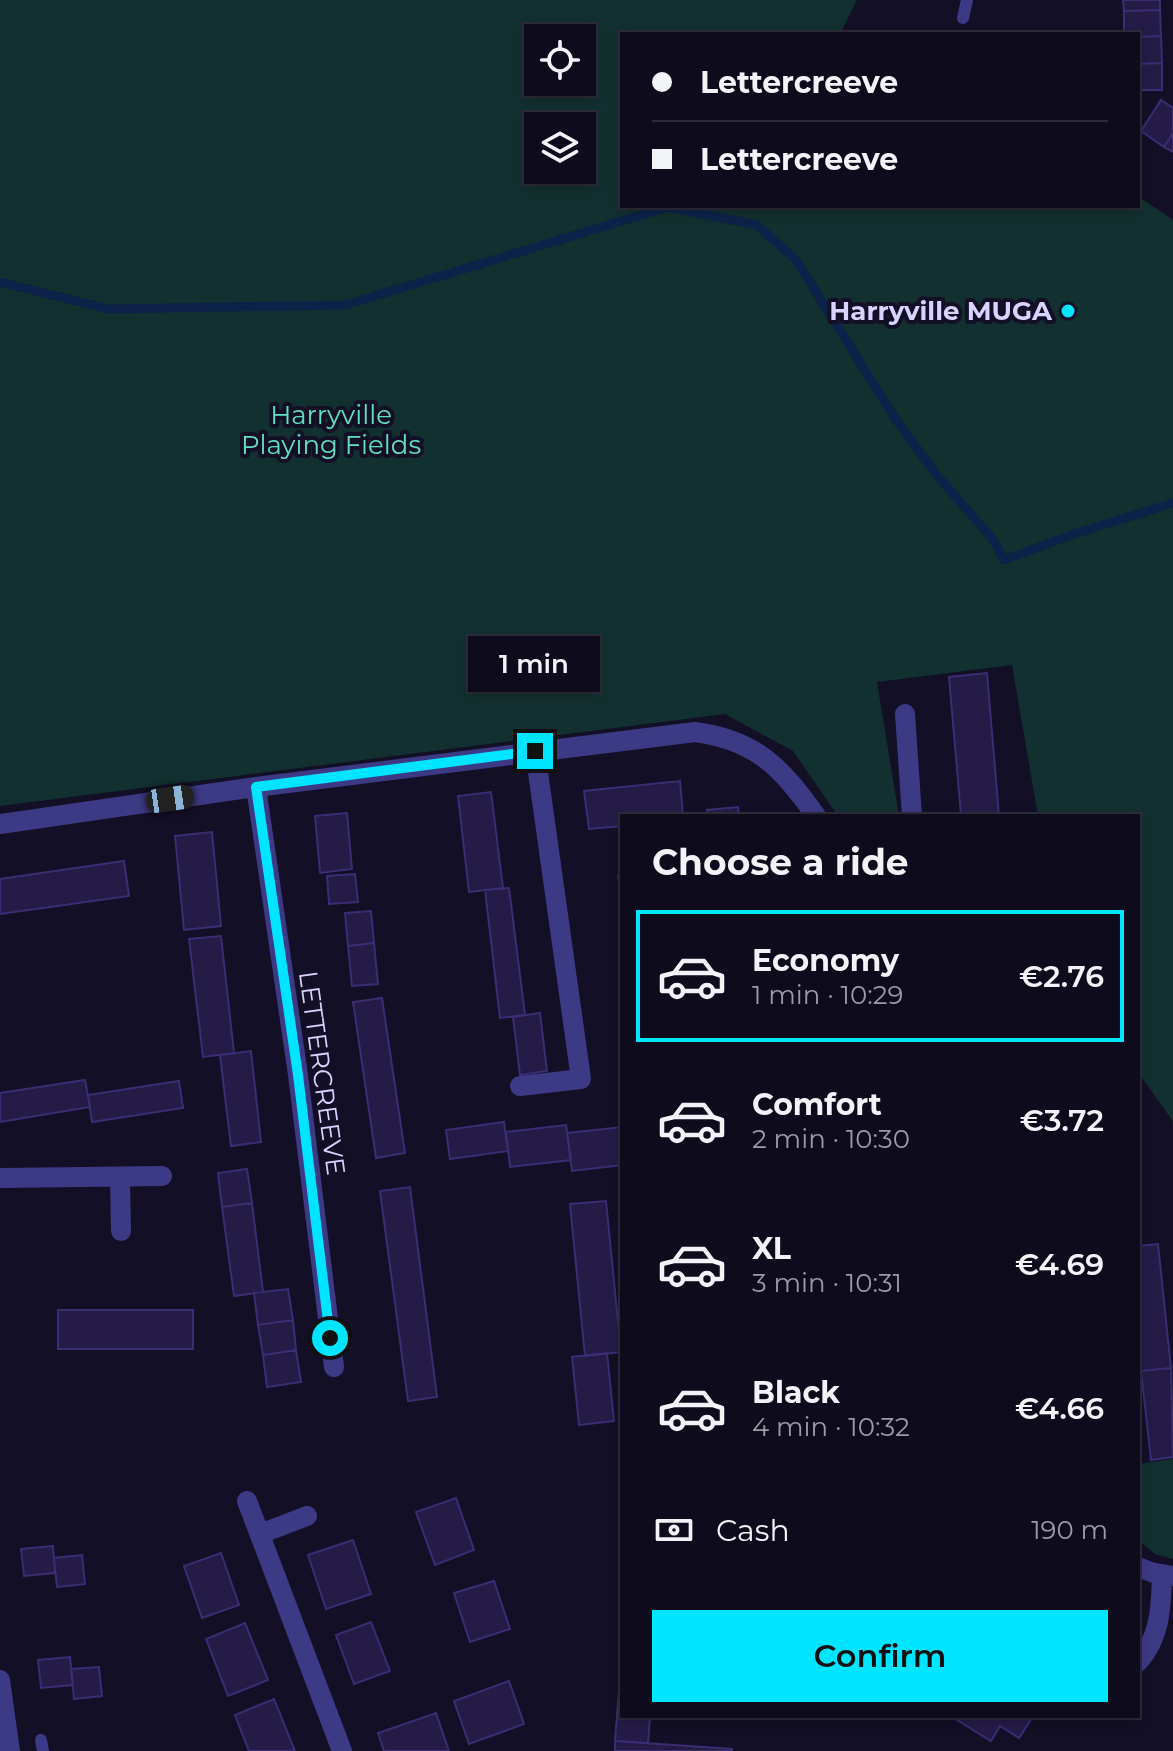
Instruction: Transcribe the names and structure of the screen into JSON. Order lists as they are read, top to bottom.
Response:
{
  "streets": {
    "street": ["LETTERCREEVE"]
  },
  "parks": ["Harryville Playing Fields"],
  "places": ["Harryville MUGA"],
  "page": {
    "banner": ["Lettercreeve", "Lettercreeve"],
    "bubble": "1 min",
    "heading": "Choose a ride",
    "list": [
      {
        "name": "Economy",
        "note": "1 min · 10:29",
        "value": "€2.76"
      },
      {
        "name": "Comfort",
        "note": "2 min · 10:30",
        "value": "€3.72"
      },
      {
        "name": "XL",
        "note": "3 min · 10:31",
        "value": "€4.69"
      },
      {
        "name": "Black",
        "note": "4 min · 10:32",
        "value": "€4.66"
      }
    ],
    "pay": ["Cash", "190 m"],
    "buttons": "Confirm"
  }
}
